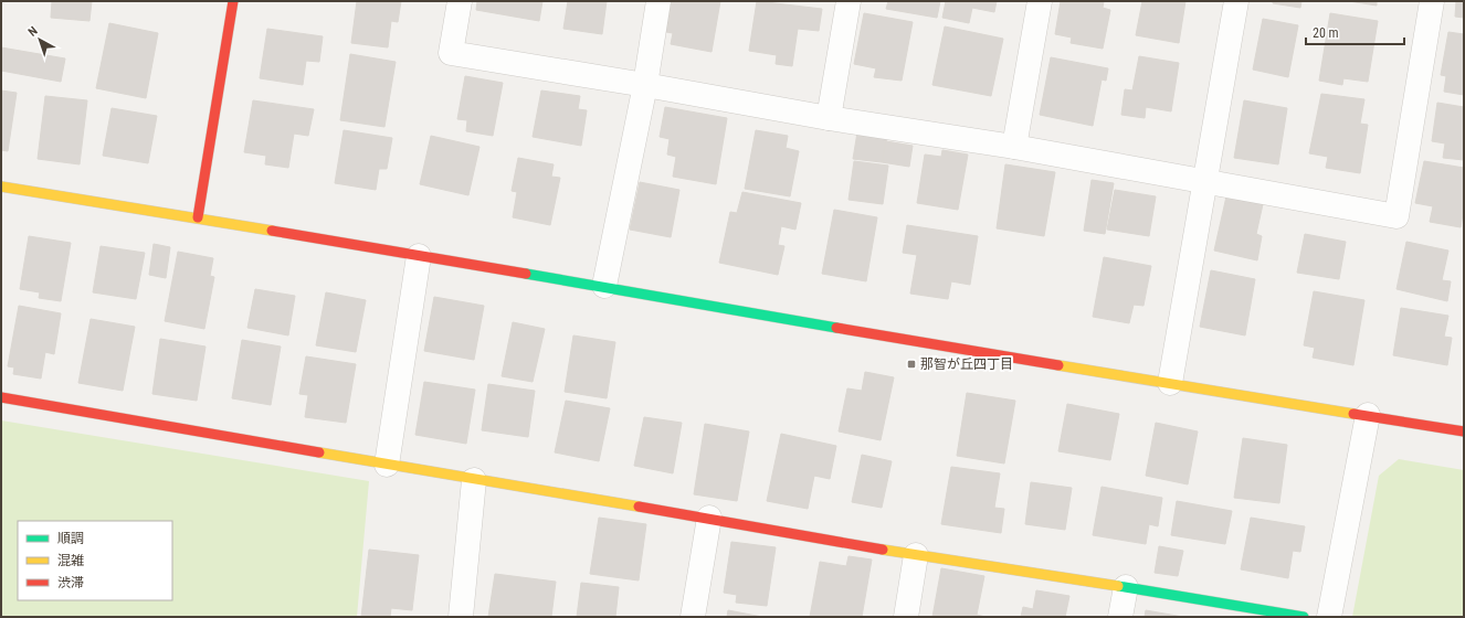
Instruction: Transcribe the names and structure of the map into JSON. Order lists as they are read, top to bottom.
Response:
{
  "places": {
    "transit": ["那智が丘四丁目"]
  },
  "legend": ["順調", "混雑", "渋滞"],
  "scale_bar": "20 m",
  "north": "top left"
}
